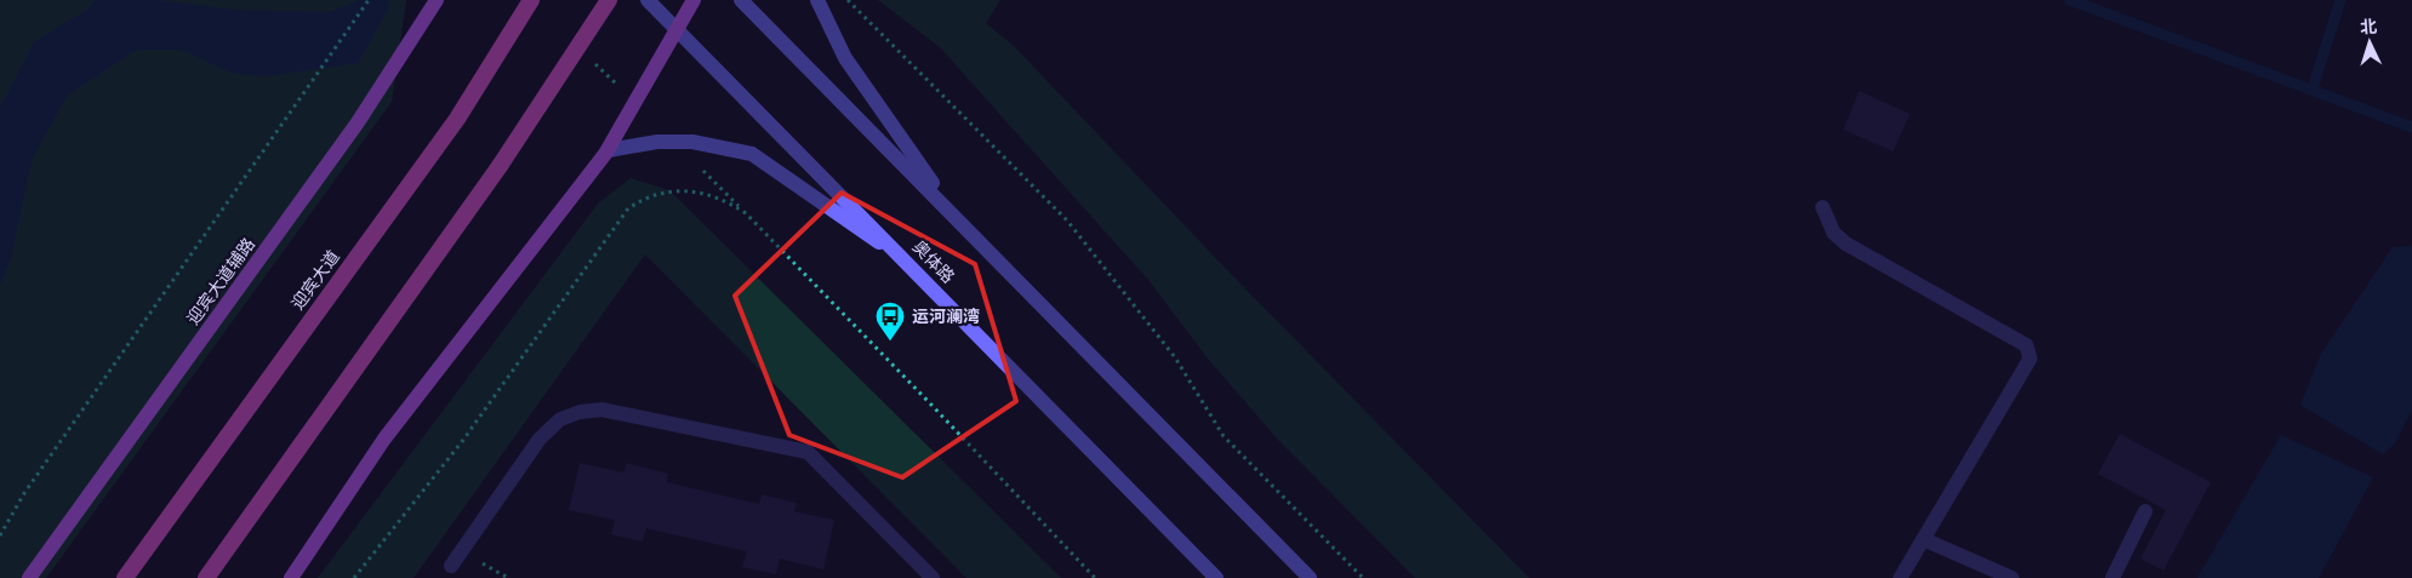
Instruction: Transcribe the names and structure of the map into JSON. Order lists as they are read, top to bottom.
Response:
{
  "streets": {
    "highway": ["迎宾大道"],
    "main road": ["奥体路", "迎宾大道辅路"]
  },
  "places": {
    "bus stop": ["运河澜湾"]
  },
  "north": "top"
}
